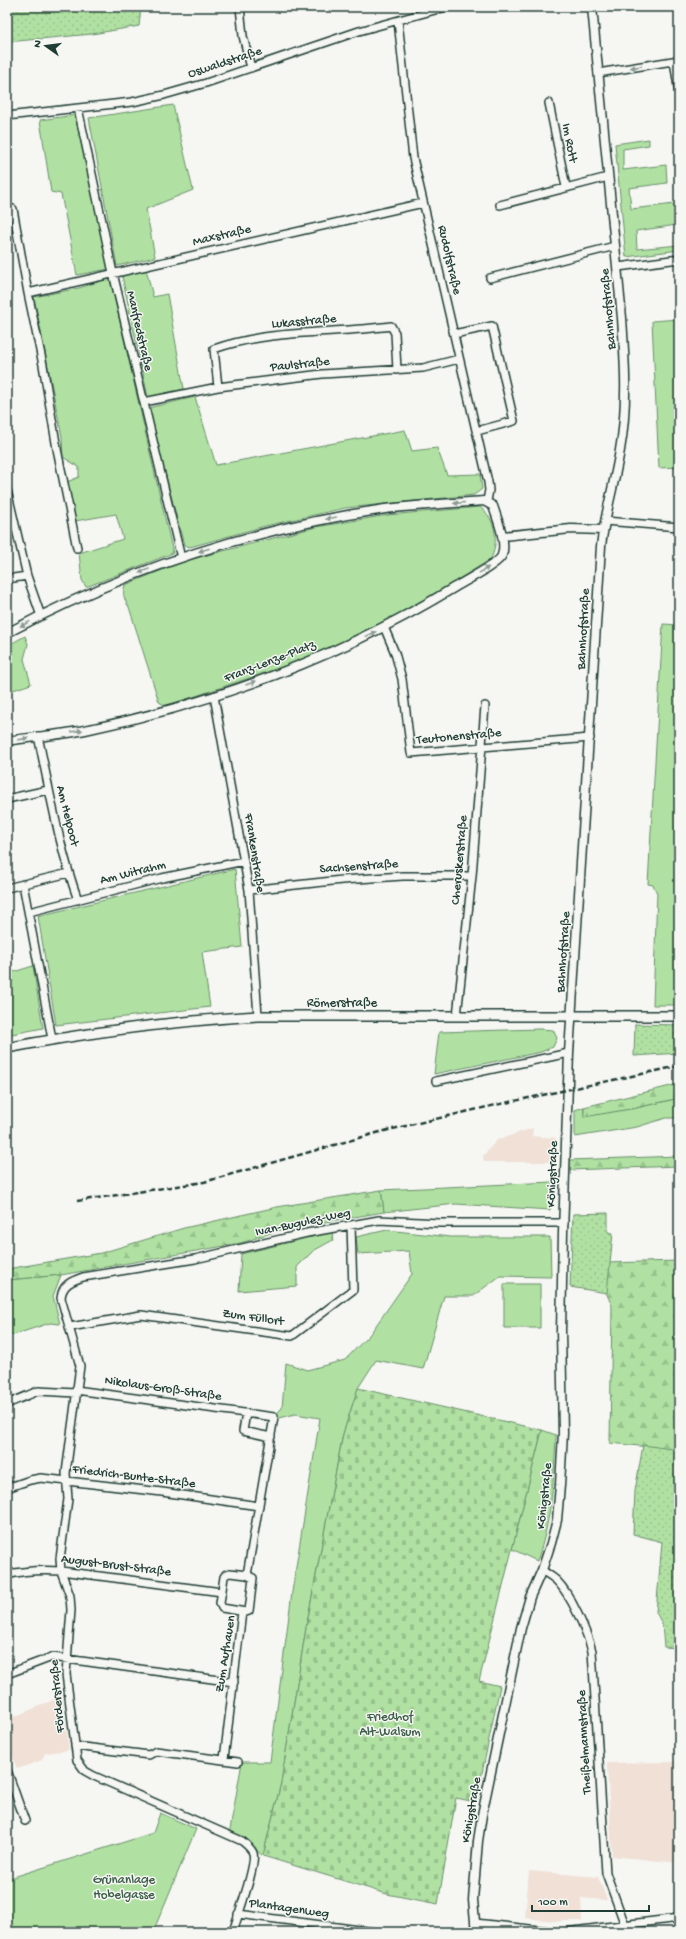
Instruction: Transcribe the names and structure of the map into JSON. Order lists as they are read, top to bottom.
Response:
{
  "streets": {
    "main road": ["Römerstraße"],
    "street": [
      "Oswaldstraße",
      "Im Rott",
      "Maxstraße",
      "Rudolfstraße",
      "Bahnhofstraße",
      "Lukasstraße",
      "Manfredstraße",
      "Paulstraße",
      "Franz-Lenze-Platz",
      "Teutonenstraße",
      "Am Helpoot",
      "Frankenstraße",
      "Cheruskerstraße",
      "Sachsenstraße",
      "Am Witrahm",
      "Königstraße",
      "Ivan-Bugulez-Weg",
      "Zum Füllort",
      "Nikolaus-Groß-Straße",
      "Friedrich-Bunte-Straße",
      "August-Brust-Straße",
      "Zum Aufhauen",
      "Förderstraße",
      "Theißelmannstraße",
      "Plantagenweg"
    ]
  },
  "crossings": [
    ["Oswaldstraße", "Rudolfstraße"],
    ["Oswaldstraße", "Manfredstraße"],
    ["Maxstraße", "Rudolfstraße"],
    ["Maxstraße", "Manfredstraße"],
    ["Rudolfstraße", "Paulstraße"],
    ["Rudolfstraße", "Franz-Lenze-Platz"],
    ["Bahnhofstraße", "Teutonenstraße"],
    ["Bahnhofstraße", "Römerstraße"],
    ["Bahnhofstraße", "Königstraße"],
    ["Lukasstraße", "Paulstraße"],
    ["Manfredstraße", "Paulstraße"],
    ["Franz-Lenze-Platz", "Teutonenstraße"],
    ["Franz-Lenze-Platz", "Am Helpoot"],
    ["Franz-Lenze-Platz", "Frankenstraße"],
    ["Teutonenstraße", "Cheruskerstraße"],
    ["Am Helpoot", "Am Witrahm"],
    ["Frankenstraße", "Sachsenstraße"],
    ["Frankenstraße", "Am Witrahm"],
    ["Frankenstraße", "Römerstraße"],
    ["Cheruskerstraße", "Sachsenstraße"],
    ["Cheruskerstraße", "Römerstraße"],
    ["Römerstraße", "Königstraße"],
    ["Königstraße", "Ivan-Bugulez-Weg"],
    ["Königstraße", "Theißelmannstraße"],
    ["Ivan-Bugulez-Weg", "Zum Füllort"],
    ["Ivan-Bugulez-Weg", "Förderstraße"],
    ["Zum Füllort", "Förderstraße"],
    ["Nikolaus-Groß-Straße", "Zum Aufhauen"],
    ["Nikolaus-Groß-Straße", "Förderstraße"],
    ["Friedrich-Bunte-Straße", "Zum Aufhauen"],
    ["Friedrich-Bunte-Straße", "Förderstraße"],
    ["August-Brust-Straße", "Förderstraße"],
    ["Förderstraße", "Plantagenweg"]
  ],
  "one_way": ["Franz-Lenze-Platz"],
  "parks": ["Friedhof Alt-Walsum", "Grünanlage Hobelgasse"],
  "scale_bar": "100 m",
  "north": "left"
}
